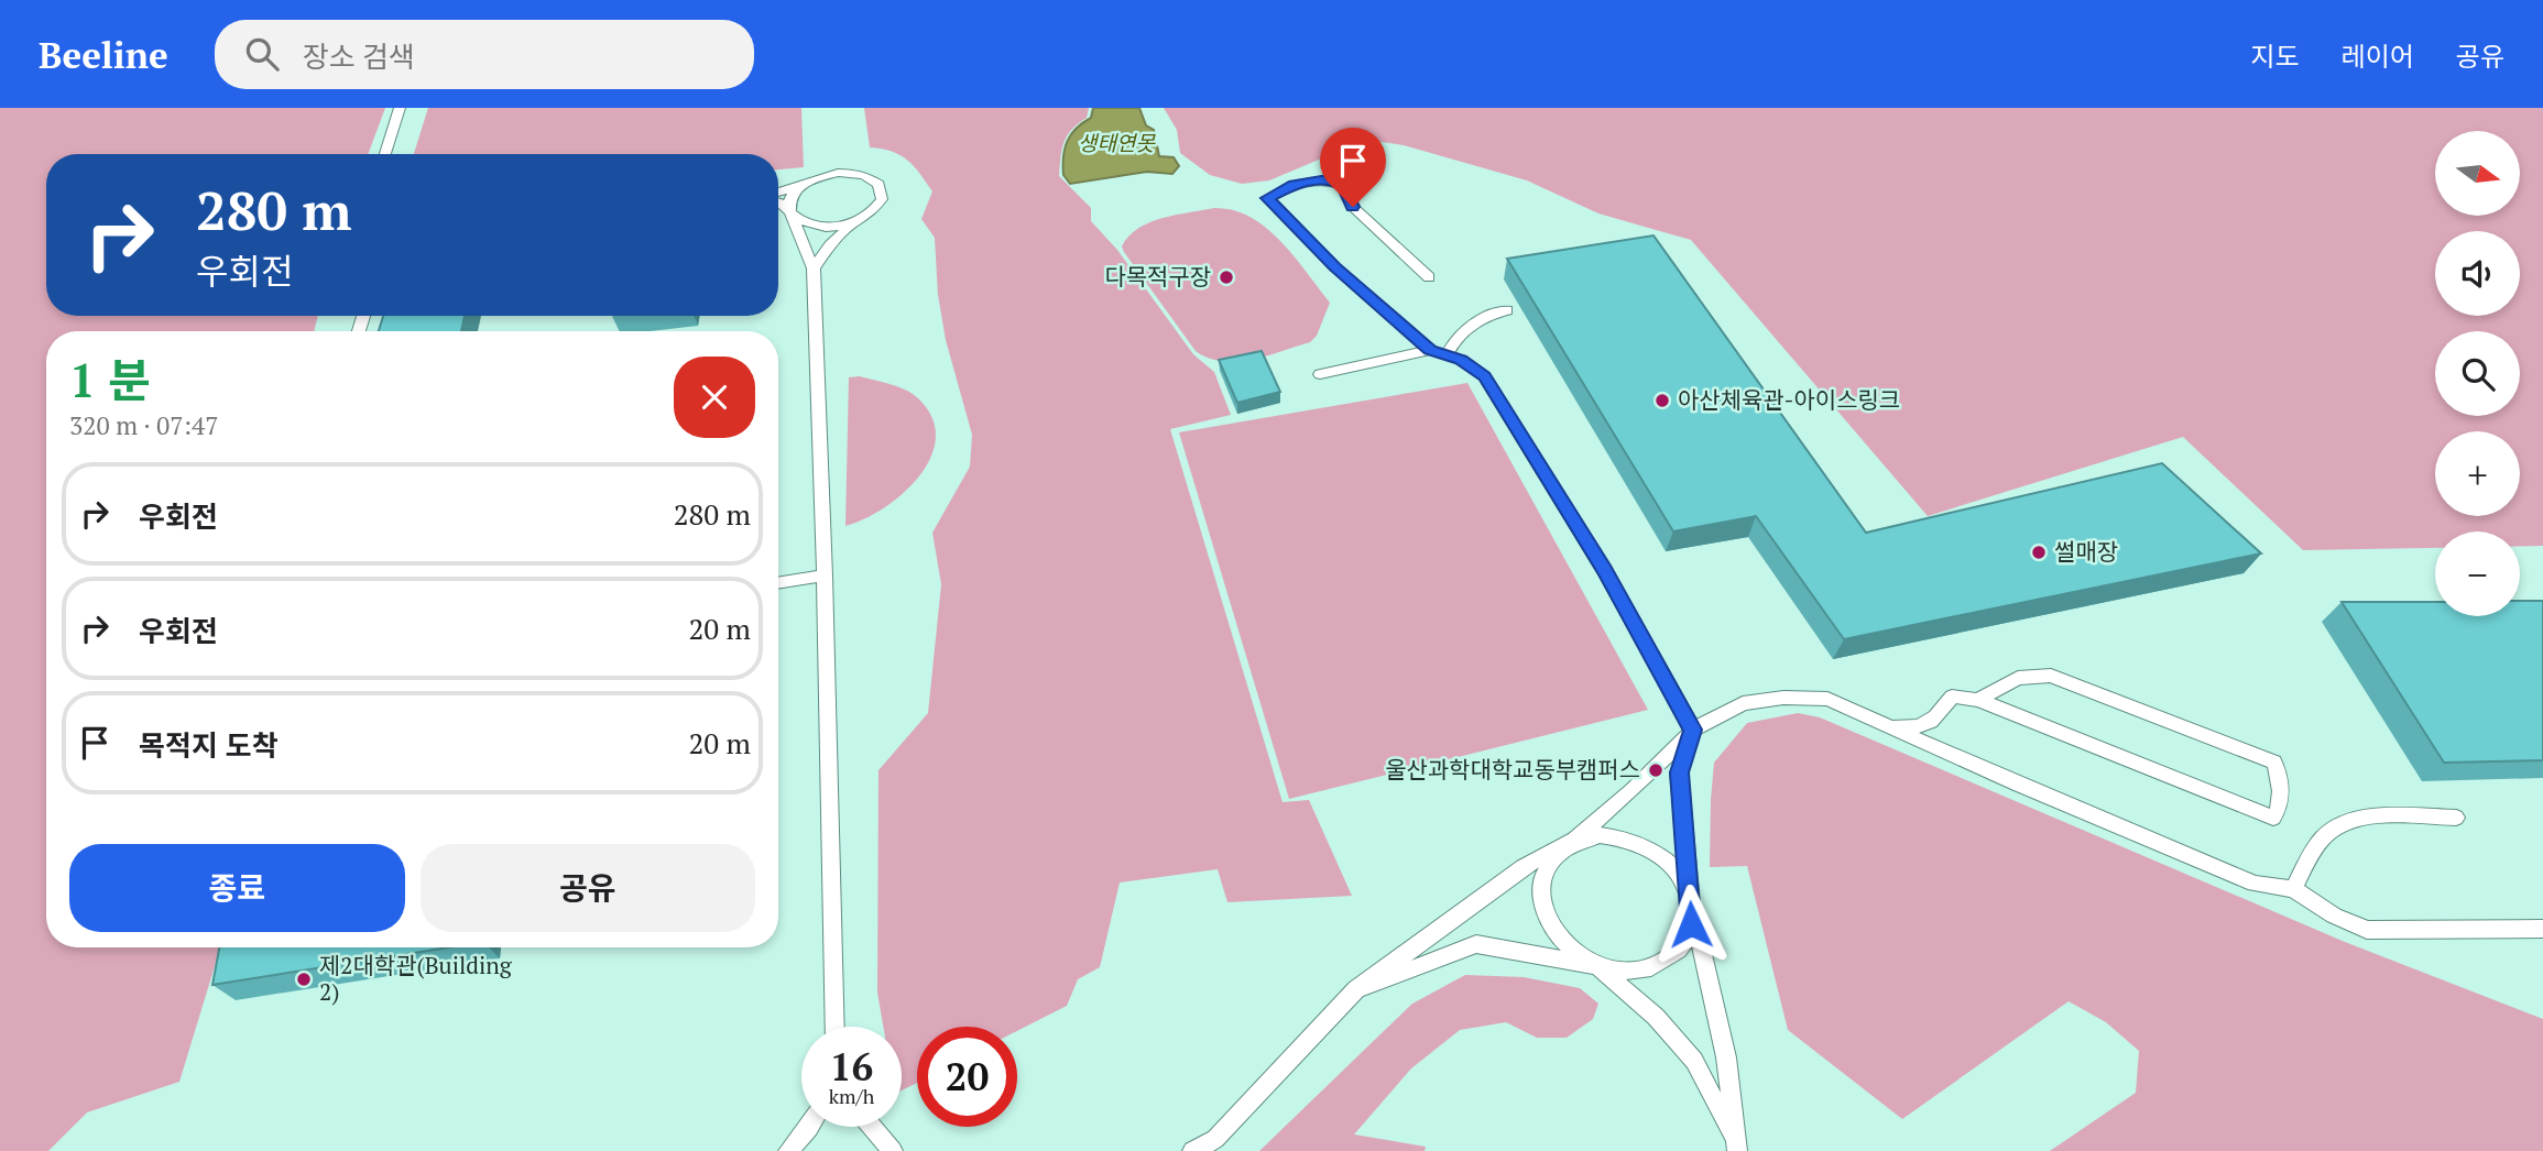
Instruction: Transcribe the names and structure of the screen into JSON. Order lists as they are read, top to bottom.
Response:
{
  "water": ["생태연못"],
  "places": [
    "다목적구장",
    "아산체육관-아이스링크",
    "썰매장",
    "울산과학대학교동부캠퍼스",
    "제2대학관(Building 2)"
  ],
  "north": "right",
  "page": {
    "header": "Beeline",
    "search": "장소 검색",
    "nav": ["지도", "레이어", "공유"],
    "map_buttons": ["+", "−"],
    "turn": ["280 m", "우회전"],
    "heading": ["1 분", "320 m · 07:47"],
    "list": [
      {
        "name": "우회전",
        "value": "280 m"
      },
      {
        "name": "우회전",
        "value": "20 m"
      },
      {
        "name": "목적지 도착",
        "value": "20 m"
      }
    ],
    "buttons": ["종료", "공유"],
    "speed": "16 km/h",
    "limit": "20"
  }
}
